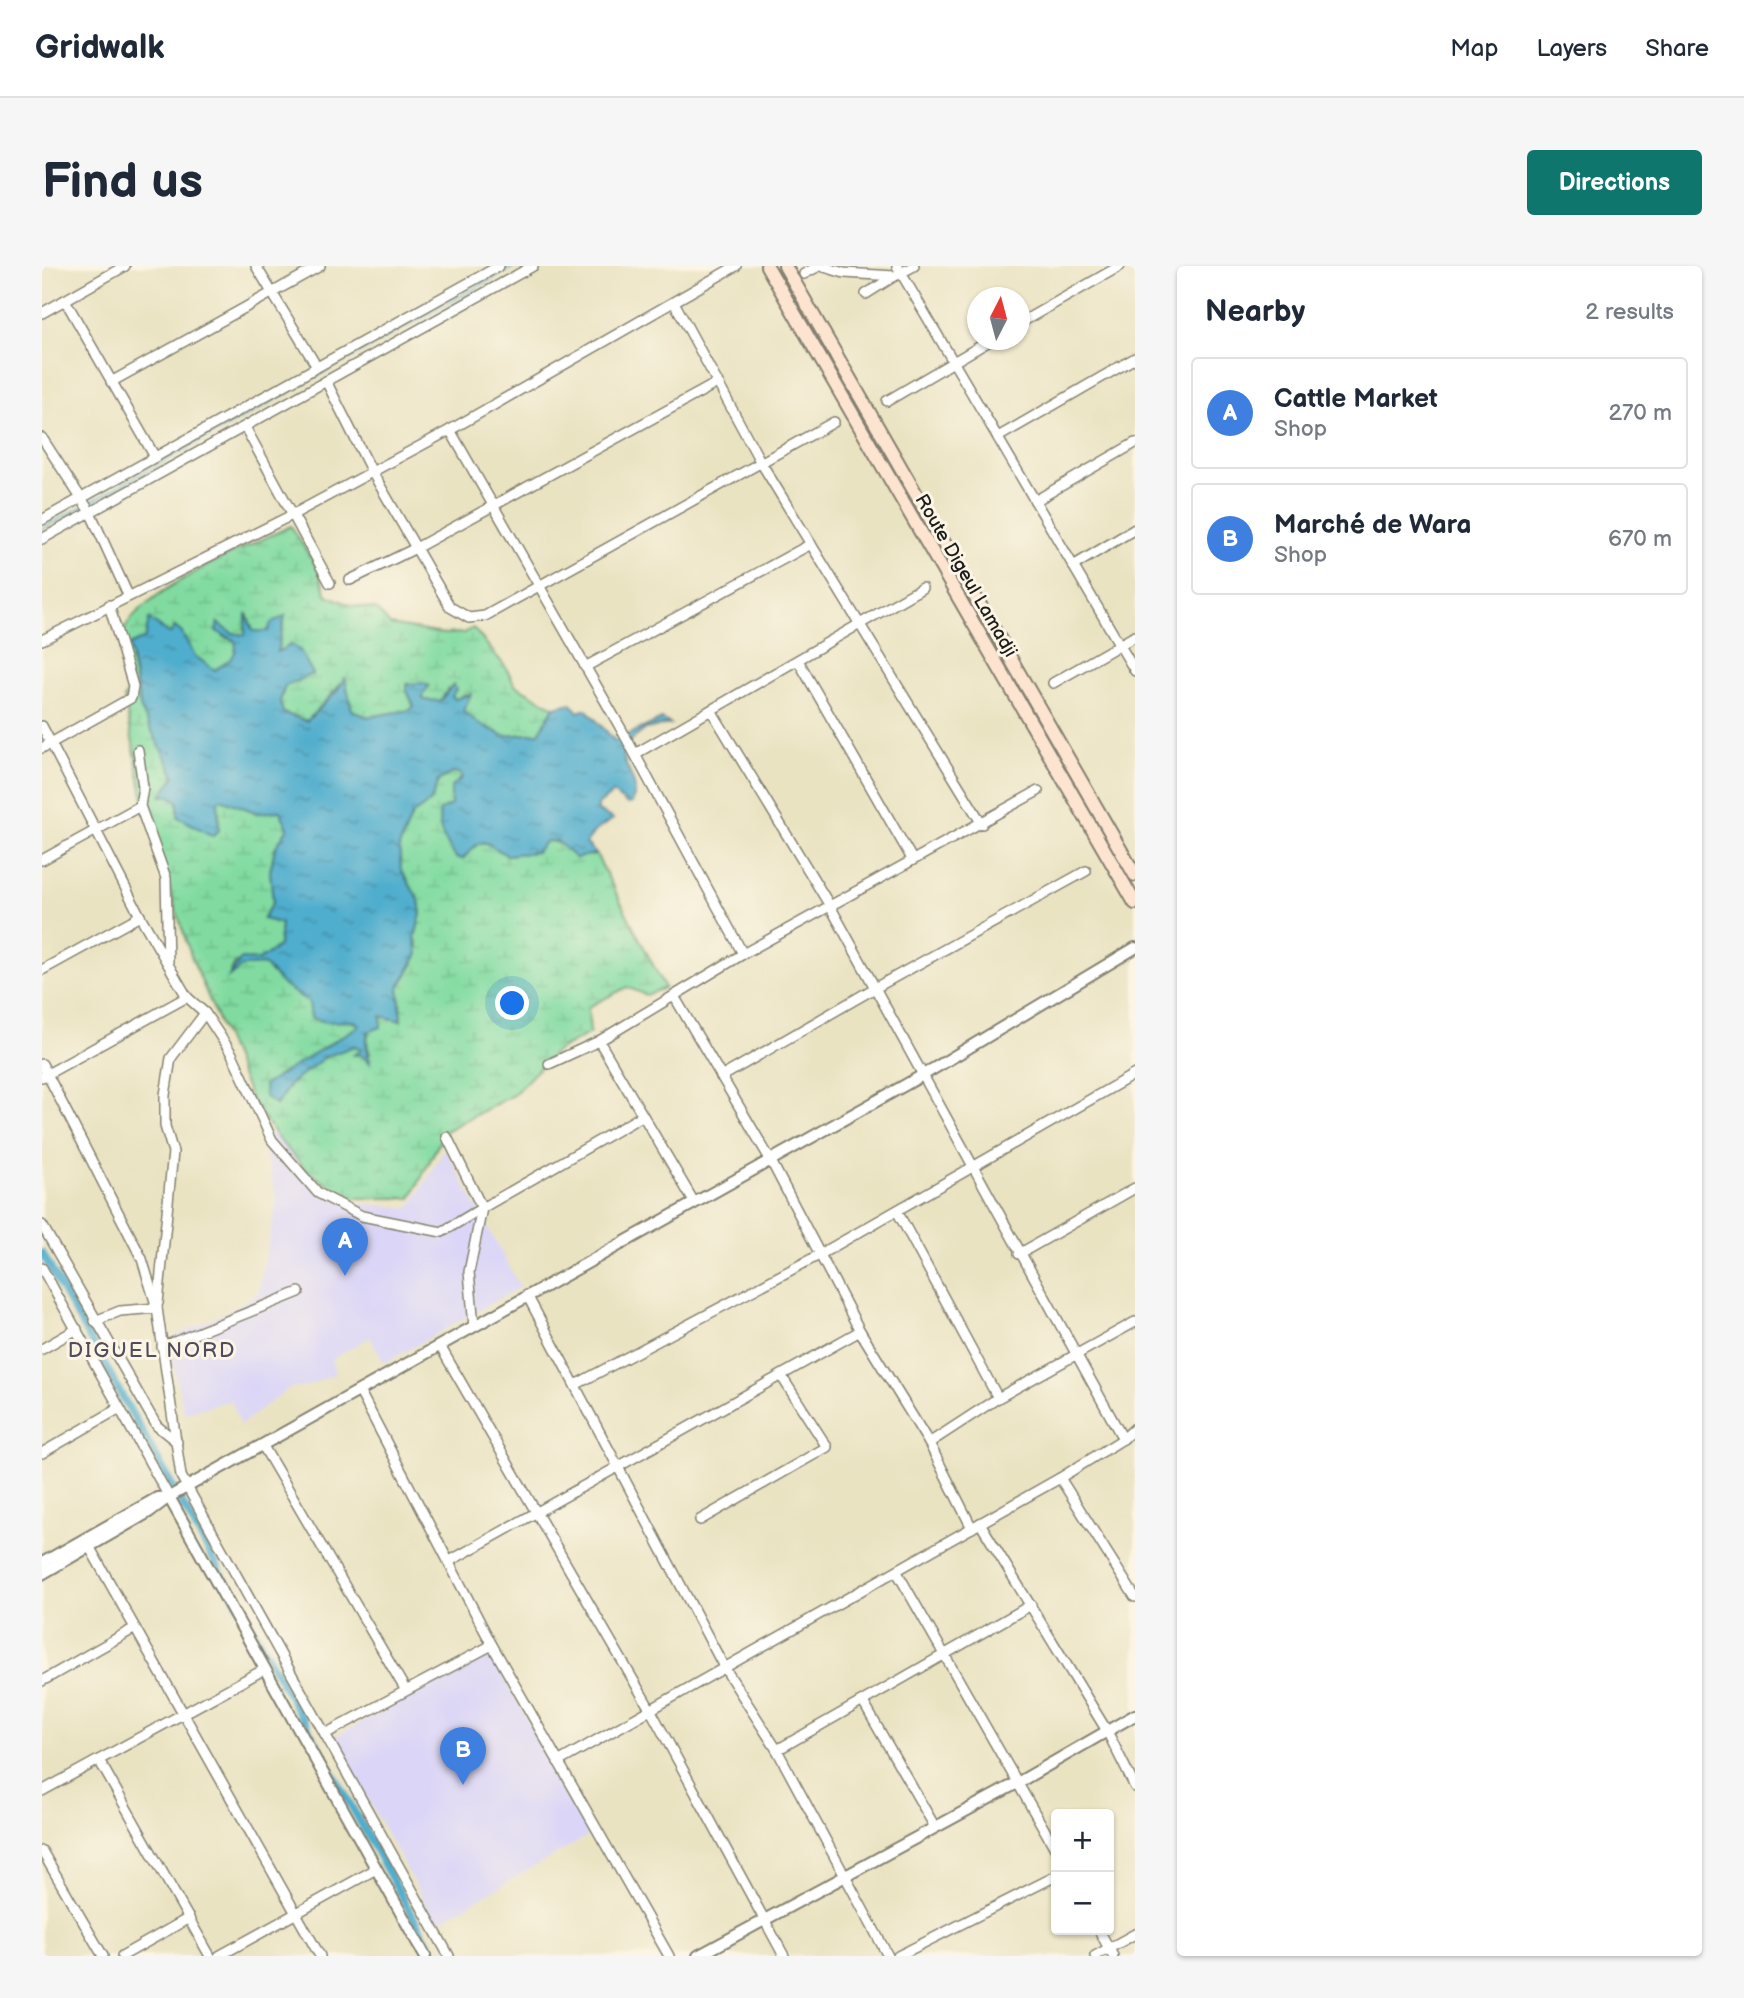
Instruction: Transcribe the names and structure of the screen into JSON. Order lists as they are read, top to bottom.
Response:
{
  "streets": {
    "main road": ["Route Digeul Lamadji"]
  },
  "districts": ["DIGUEL NORD"],
  "north": "top",
  "page": {
    "header": "Gridwalk",
    "nav": ["Map", "Layers", "Share"],
    "buttons": "Directions",
    "title": "Find us",
    "heading": ["Nearby", "2 results"],
    "list": [
      {
        "mark": "A",
        "name": "Cattle Market",
        "note": "Shop",
        "value": "270 m"
      },
      {
        "mark": "B",
        "name": "Marché de Wara",
        "note": "Shop",
        "value": "670 m"
      }
    ],
    "pins": ["A", "B"],
    "map_buttons": ["+", "−"]
  }
}
